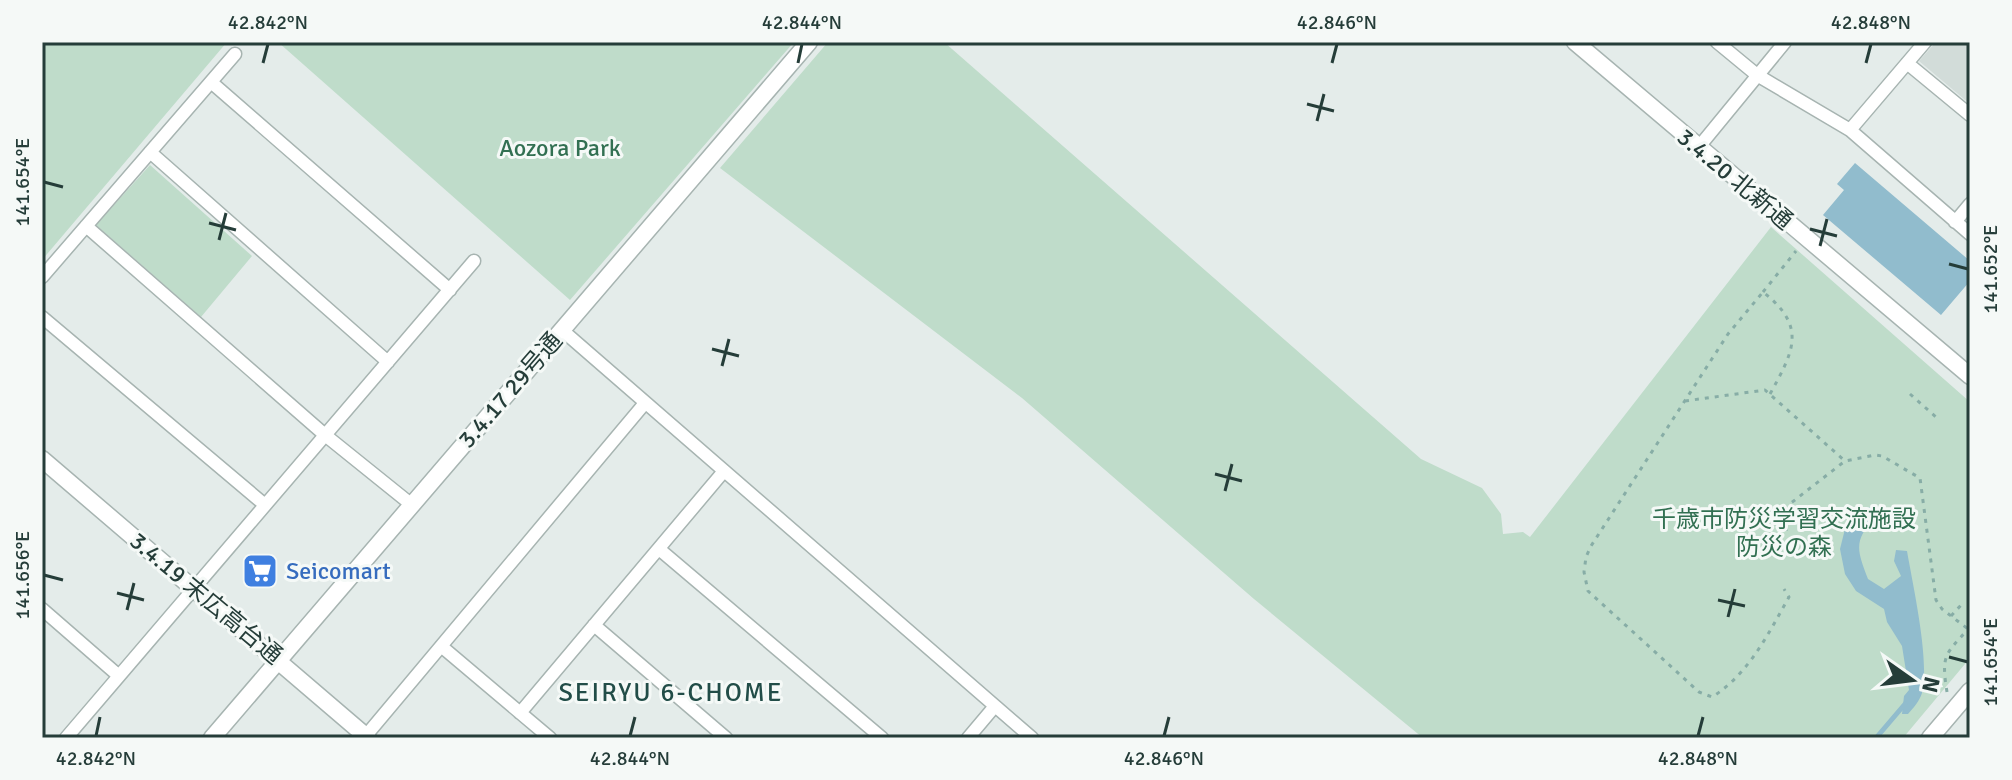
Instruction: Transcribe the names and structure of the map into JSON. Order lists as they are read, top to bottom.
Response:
{
  "streets": {
    "street": ["3.4.20 北新通", "3.4.17 29号通", "3.4.19 末広高台通"]
  },
  "crossings": [
    ["3.4.17 29号通", "3.4.19 末広高台通"]
  ],
  "districts": ["SEIRYU 6-CHOME"],
  "parks": ["Aozora Park", "千歳市防災学習交流施設 防災の森"],
  "places": {
    "supermarket": ["Seicomart"]
  },
  "north": "right",
  "coordinates": [
    "42.842°N",
    "42.844°N",
    "42.846°N",
    "42.848°N",
    "141.654°E",
    "141.652°E",
    "141.656°E"
  ]
}
